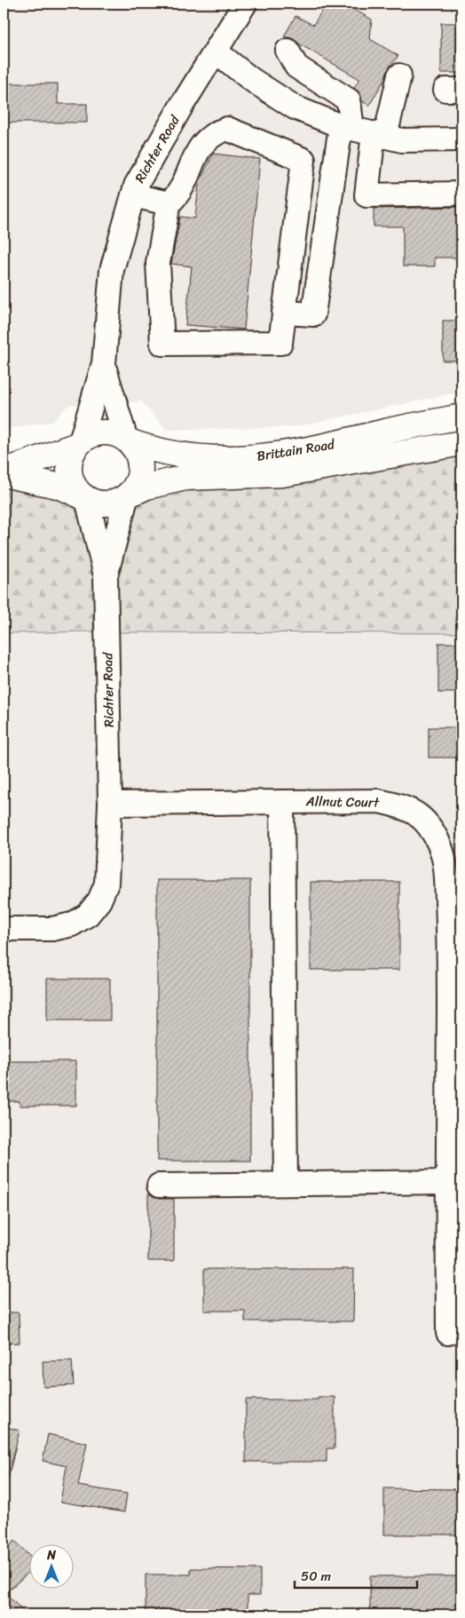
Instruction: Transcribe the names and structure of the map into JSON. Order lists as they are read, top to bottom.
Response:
{
  "streets": {
    "main road": ["Brittain Road"],
    "street": ["Richter Road", "Allnut Court"]
  },
  "crossings": [
    ["Richter Road", "Brittain Road"],
    ["Richter Road", "Allnut Court"]
  ],
  "scale_bar": "50 m",
  "north": "top"
}
